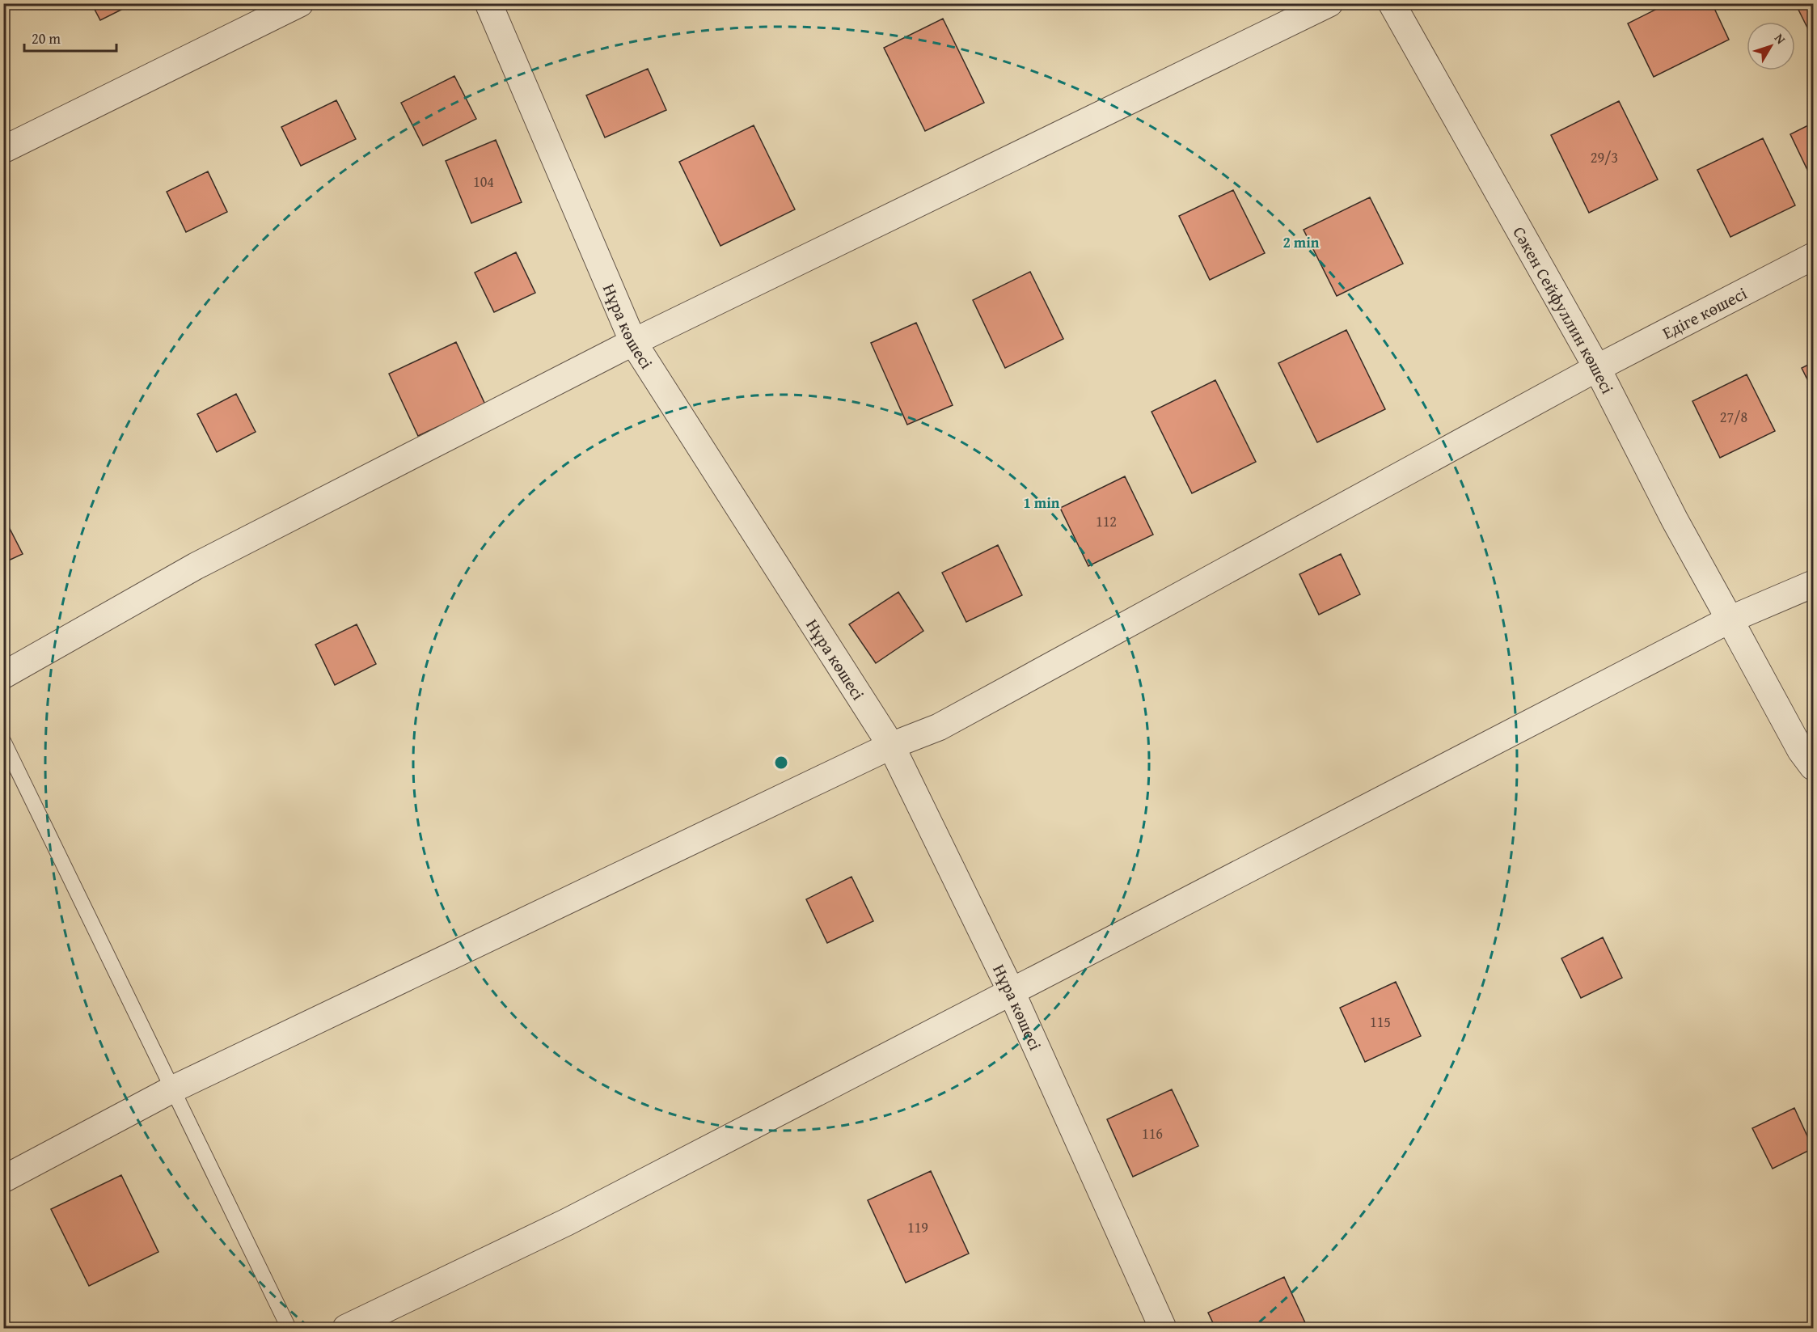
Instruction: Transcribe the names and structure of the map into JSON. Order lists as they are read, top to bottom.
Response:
{
  "streets": {
    "street": ["Сәкен Сейфуллин көшесі", "Едіге көшесі", "Нұра көшесі"]
  },
  "crossings": [
    ["Сәкен Сейфуллин көшесі", "Едіге көшесі"],
    ["Едіге көшесі", "Нұра көшесі"]
  ],
  "house_numbers": [
    "29/3",
    "104",
    "27/8",
    "112",
    "115",
    "116",
    "119"
  ],
  "scale_bar": "20 m",
  "north": "top right",
  "rings": ["2 min", "1 min"]
}
